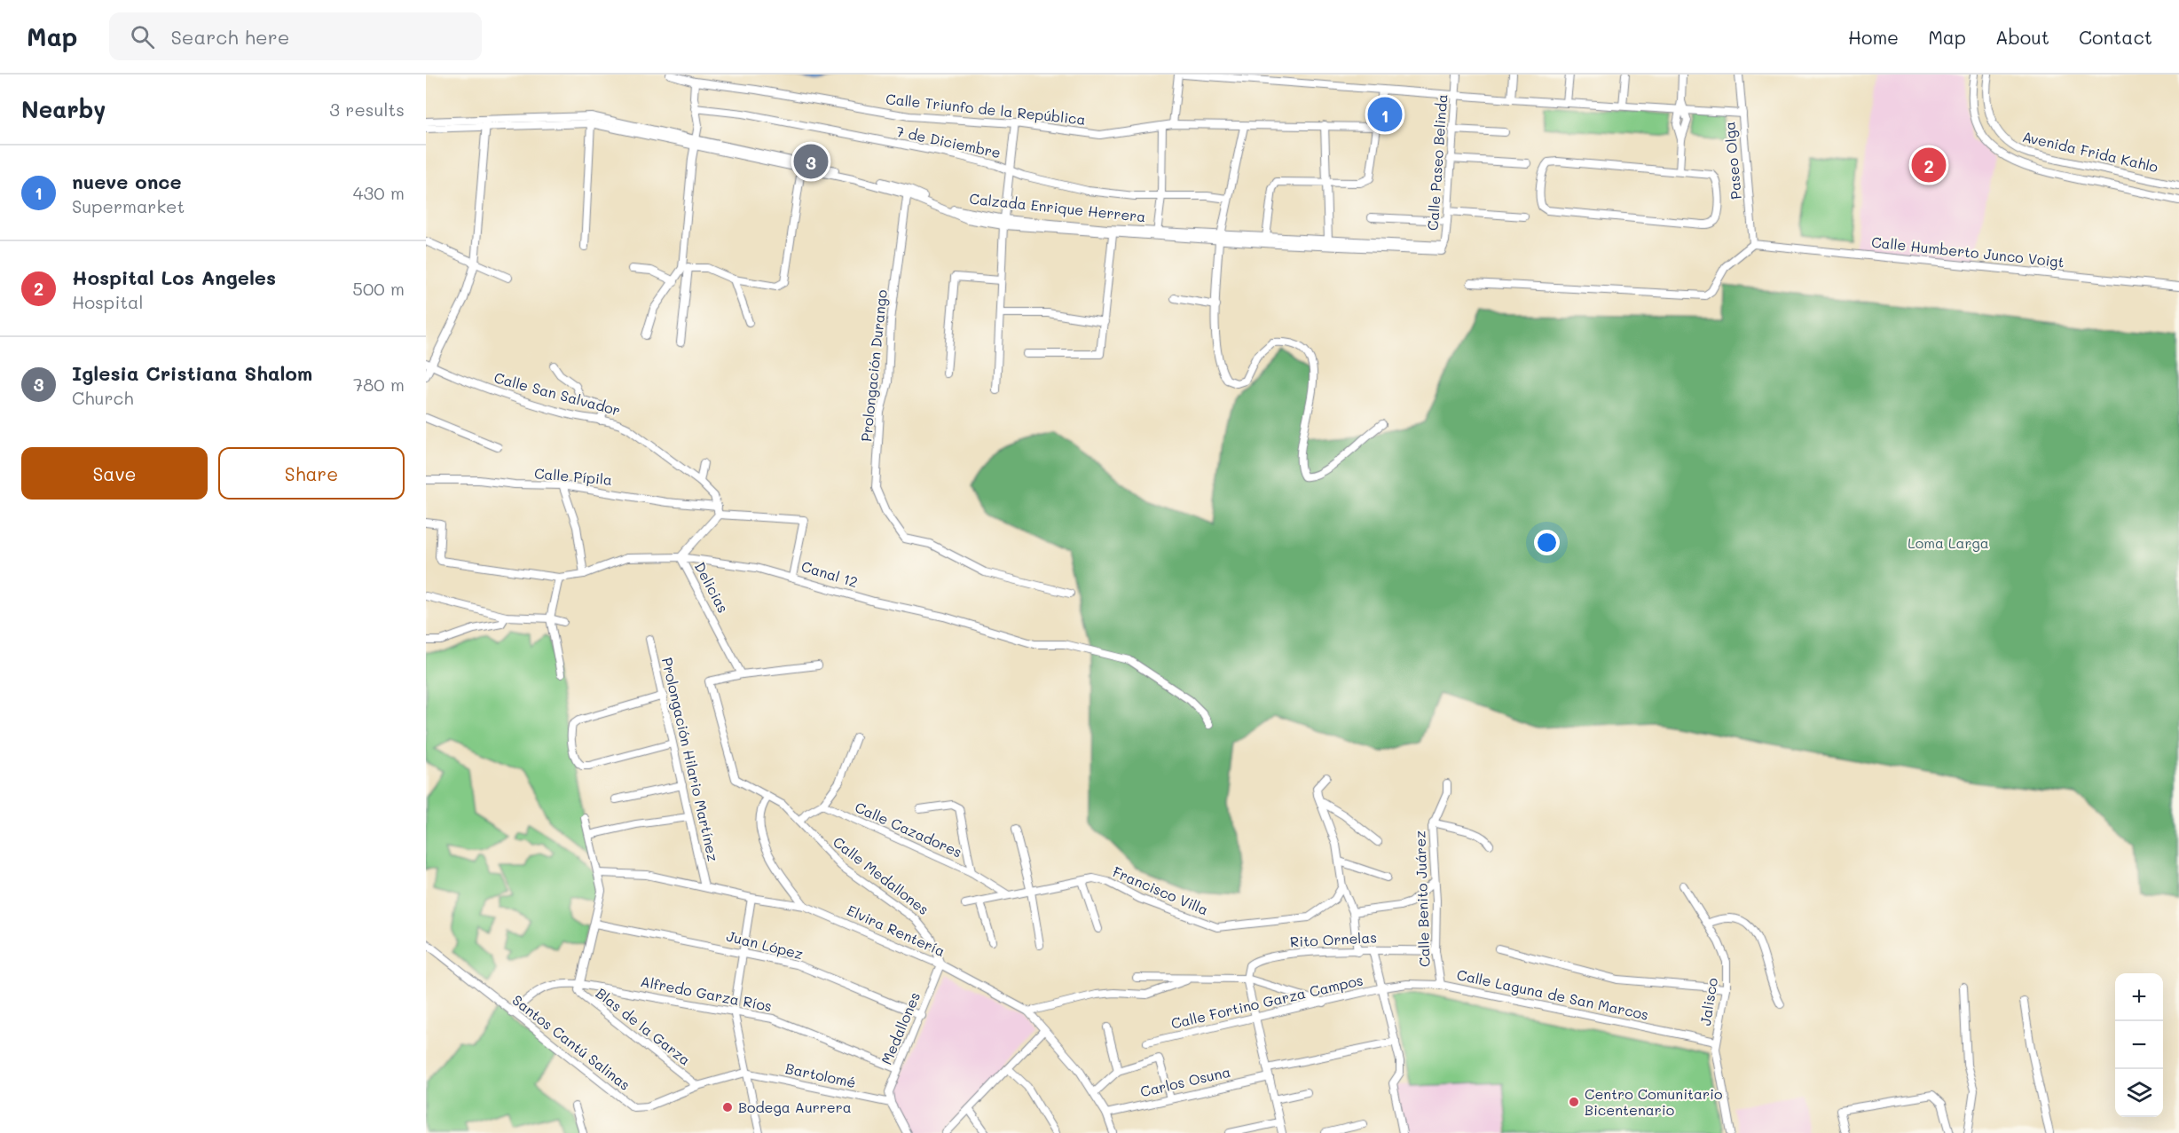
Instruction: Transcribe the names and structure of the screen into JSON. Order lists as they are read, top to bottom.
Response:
{
  "streets": {
    "street": [
      "Calle Triunfo de la República",
      "7 de Diciembre",
      "Avenida Frida Kahlo",
      "Paseo Olga",
      "Calle Paseo Belinda",
      "Calzada Enrique Herrera",
      "Calle Humberto Junco Voigt",
      "Prolongación Durango",
      "Calle San Salvador",
      "Calle Pípila",
      "Canal 12",
      "Delicias",
      "Prolongación Hilario Martínez",
      "Calle Cazadores",
      "Calle Medallones",
      "Francisco Villa",
      "Calle Benito Juárez",
      "Elvira Rentería",
      "Rito Ornelas",
      "Juan López",
      "Alfredo Garza Ríos",
      "Calle Laguna de San Marcos",
      "Calle Fortino Garza Campos",
      "Jalisco",
      "Blas de la Garza",
      "Medallones",
      "Santos Cantú Salinas",
      "Bartolomé",
      "Carlos Osuna"
    ]
  },
  "crossings": [
    ["Paseo Olga", "Calle Humberto Junco Voigt"],
    ["Calle Paseo Belinda", "Calzada Enrique Herrera"],
    ["Calzada Enrique Herrera", "Prolongación Durango"],
    ["Calle San Salvador", "Calle Pípila"],
    ["Calle Pípila", "Canal 12"],
    ["Canal 12", "Delicias"],
    ["Delicias", "Calle Medallones"],
    ["Prolongación Hilario Martínez", "Elvira Rentería"],
    ["Calle Medallones", "Elvira Rentería"],
    ["Calle Medallones", "Medallones"],
    ["Calle Benito Juárez", "Rito Ornelas"],
    ["Calle Benito Juárez", "Calle Laguna de San Marcos"],
    ["Elvira Rentería", "Medallones"],
    ["Elvira Rentería", "Carlos Osuna"],
    ["Juan López", "Medallones"],
    ["Alfredo Garza Ríos", "Blas de la Garza"],
    ["Alfredo Garza Ríos", "Medallones"],
    ["Alfredo Garza Ríos", "Santos Cantú Salinas"],
    ["Calle Laguna de San Marcos", "Calle Fortino Garza Campos"],
    ["Calle Laguna de San Marcos", "Jalisco"],
    ["Blas de la Garza", "Santos Cantú Salinas"],
    ["Medallones", "Bartolomé"],
    ["Santos Cantú Salinas", "Bartolomé"]
  ],
  "parks": ["Loma Larga"],
  "places": ["Centro Comunitario Bicentenario", "Bodega Aurrera"],
  "page": {
    "header": "Map",
    "search": "Search here",
    "nav": [
      "Home",
      "Map",
      "About",
      "Contact"
    ],
    "heading": ["Nearby", "3 results"],
    "pins": ["1", "3", "2"],
    "list": [
      {
        "mark": "1",
        "name": "nueve once",
        "note": "Supermarket",
        "value": "430 m"
      },
      {
        "mark": "2",
        "name": "Hospital Los Angeles",
        "note": "Hospital",
        "value": "500 m"
      },
      {
        "mark": "3",
        "name": "Iglesia Cristiana Shalom",
        "note": "Church",
        "value": "780 m"
      }
    ],
    "buttons": ["Save", "Share"],
    "map_buttons": ["+", "−"]
  }
}
